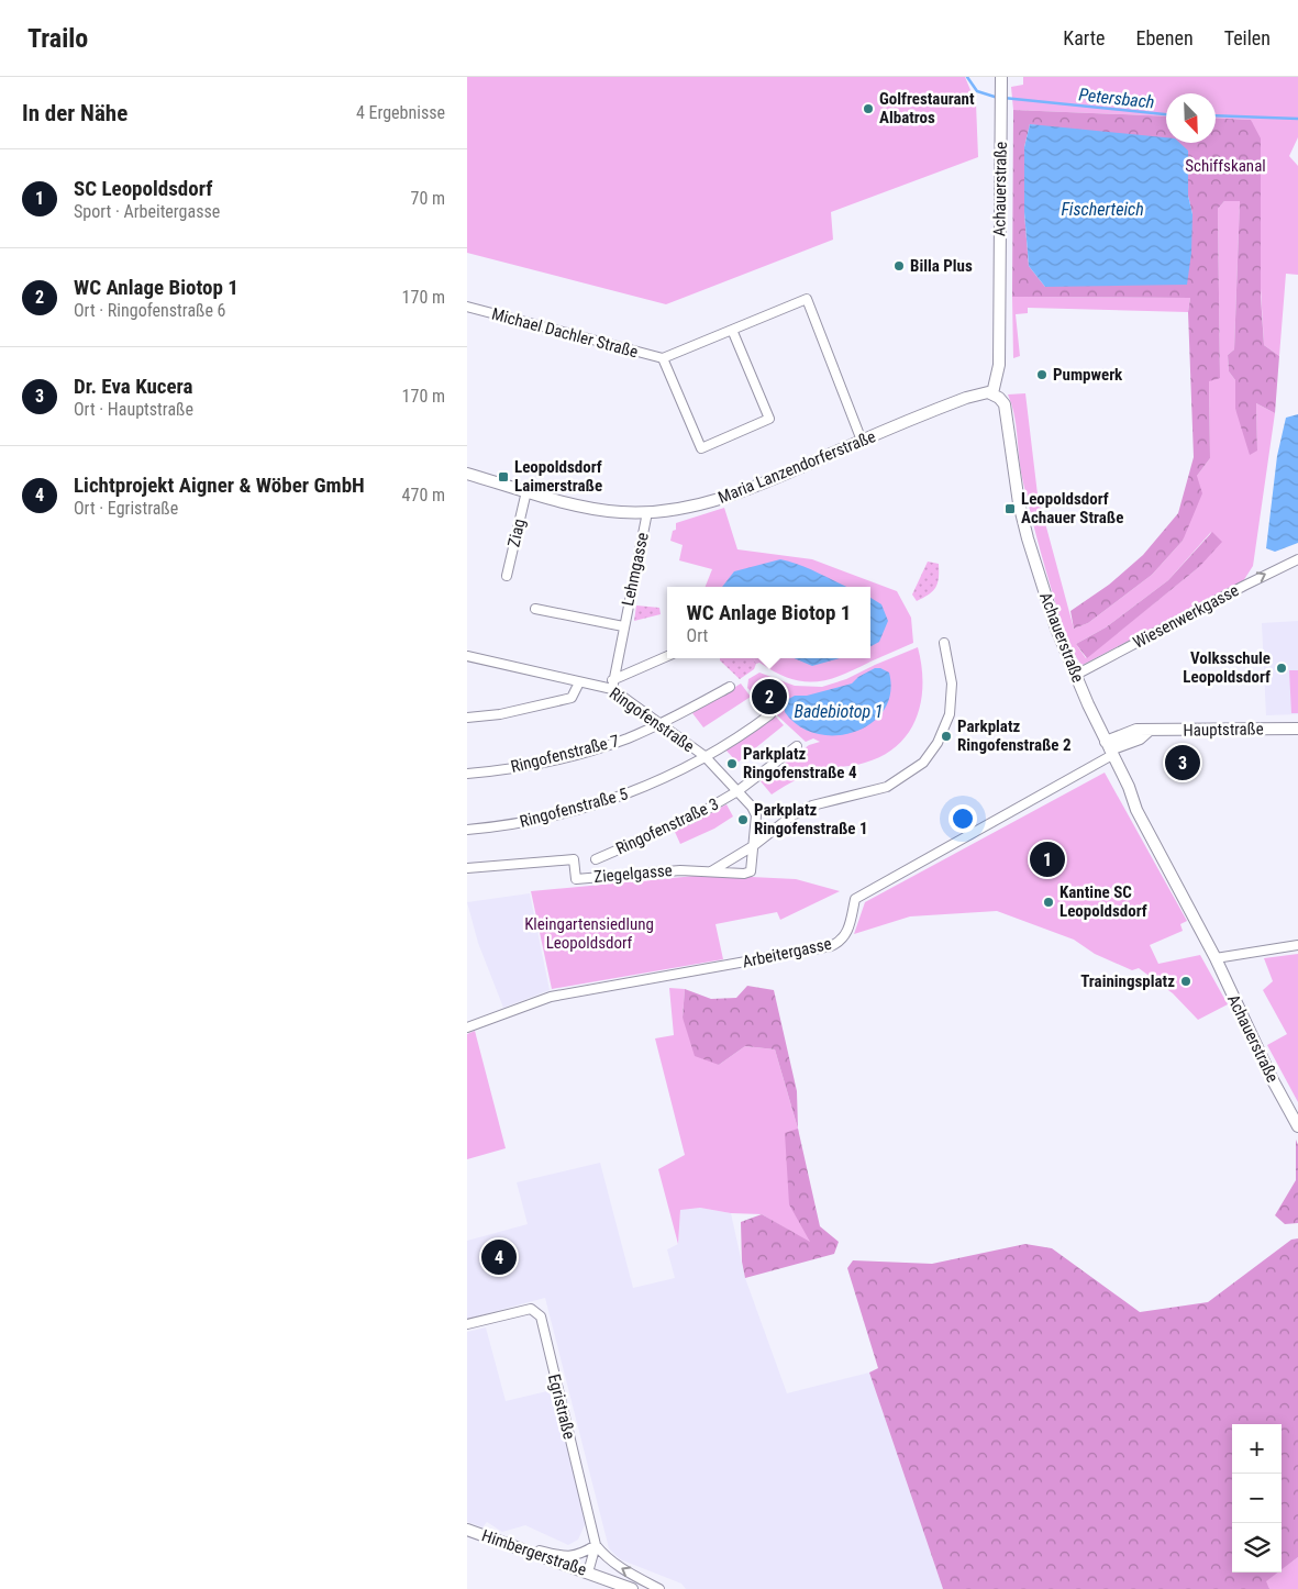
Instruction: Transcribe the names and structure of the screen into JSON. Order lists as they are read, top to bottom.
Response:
{
  "streets": {
    "street": [
      "Achauerstraße",
      "Michael Dachler Straße",
      "Maria Lanzendorferstraße",
      "Ziag",
      "Lehmgasse",
      "Wiesenwerkgasse",
      "Ringofenstraße",
      "Hauptstraße",
      "Ringofenstraße 7",
      "Ringofenstraße 5",
      "Ringofenstraße 3",
      "Ziegelgasse",
      "Arbeitergasse",
      "Egristraße",
      "Himbergerstraße"
    ]
  },
  "crossings": [
    ["Achauerstraße", "Maria Lanzendorferstraße"],
    ["Achauerstraße", "Wiesenwerkgasse"],
    ["Achauerstraße", "Hauptstraße"],
    ["Achauerstraße", "Arbeitergasse"],
    ["Maria Lanzendorferstraße", "Ziag"],
    ["Maria Lanzendorferstraße", "Lehmgasse"],
    ["Lehmgasse", "Ringofenstraße"],
    ["Ringofenstraße", "Ringofenstraße 7"],
    ["Ringofenstraße", "Ringofenstraße 5"],
    ["Ringofenstraße", "Ringofenstraße 3"],
    ["Ringofenstraße", "Ziegelgasse"],
    ["Hauptstraße", "Arbeitergasse"],
    ["Egristraße", "Himbergerstraße"]
  ],
  "one_way": ["Wiesenwerkgasse"],
  "water": ["Petersbach", "Fischerteich", "Badebiotop 1"],
  "parks": ["Schiffskanal", "Kleingartensiedlung Leopoldsdorf"],
  "places": {
    "other": [
      "Golfrestaurant Albatros",
      "Billa Plus",
      "Pumpwerk",
      "Volksschule Leopoldsdorf",
      "Parkplatz Ringofenstraße 2",
      "Parkplatz Ringofenstraße 4",
      "Parkplatz Ringofenstraße 1",
      "Kantine SC Leopoldsdorf",
      "Trainingsplatz"
    ],
    "transit": ["Leopoldsdorf Laimerstraße", "Leopoldsdorf Achauer Straße"]
  },
  "north": "bottom right",
  "page": {
    "header": "Trailo",
    "nav": ["Karte", "Ebenen", "Teilen"],
    "heading": ["In der Nähe", "4 Ergebnisse"],
    "list": [
      {
        "mark": "1",
        "name": "SC Leopoldsdorf",
        "note": "Sport · Arbeitergasse",
        "value": "70 m"
      },
      {
        "mark": "2",
        "name": "WC Anlage Biotop 1",
        "note": "Ort · Ringofenstraße 6",
        "value": "170 m"
      },
      {
        "mark": "3",
        "name": "Dr. Eva Kucera",
        "note": "Ort · Hauptstraße",
        "value": "170 m"
      },
      {
        "mark": "4",
        "name": "Lichtprojekt Aigner & Wöber GmbH",
        "note": "Ort · Egristraße",
        "value": "470 m"
      }
    ],
    "popup": ["WC Anlage Biotop 1", "Ort"],
    "pins": [
      "2",
      "3",
      "1",
      "4"
    ],
    "map_buttons": ["+", "−"]
  }
}
